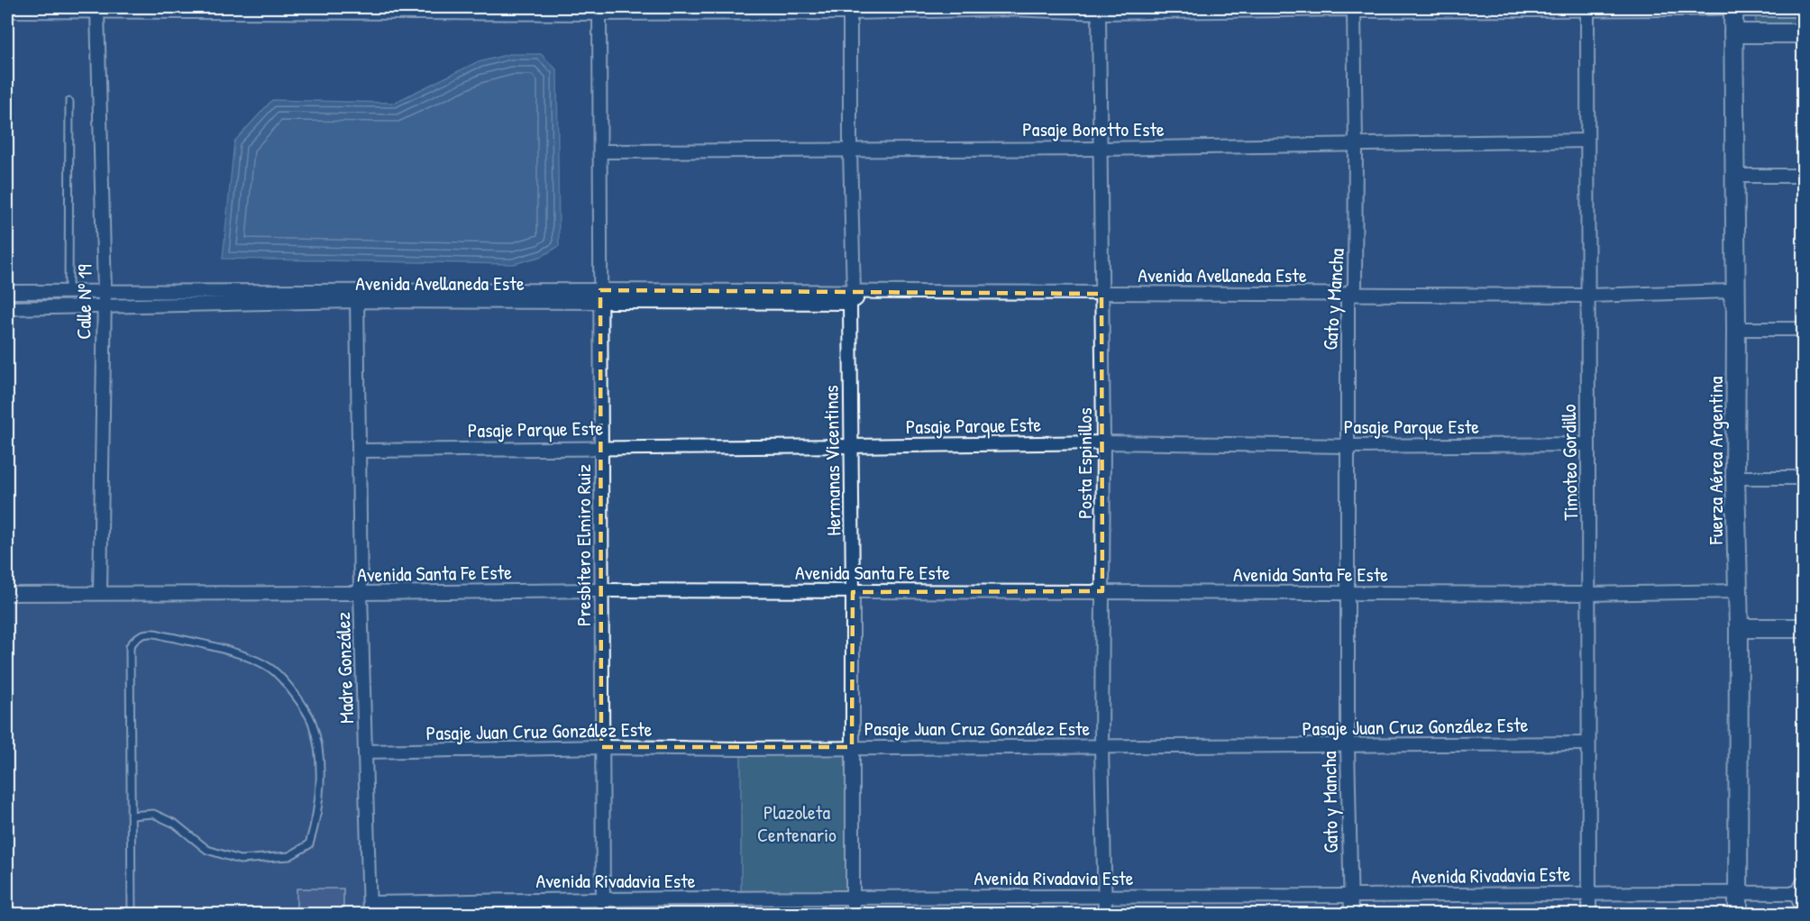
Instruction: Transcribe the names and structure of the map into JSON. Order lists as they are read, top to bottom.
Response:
{
  "streets": {
    "street": [
      "Pasaje Bonetto Este",
      "Avenida Avellaneda Este",
      "Gato y Mancha",
      "Calle Nº 19",
      "Pasaje Parque Este",
      "Hermanas Vicentinas",
      "Fuerza Aérea Argentina",
      "Timoteo Gordillo",
      "Posta Espinillos",
      "Presbítero Elmiro Ruiz",
      "Avenida Santa Fe Este",
      "Madre González",
      "Pasaje Juan Cruz González Este",
      "Avenida Rivadavia Este"
    ]
  },
  "crossings": [
    ["Pasaje Bonetto Este", "Gato y Mancha"],
    ["Pasaje Bonetto Este", "Hermanas Vicentinas"],
    ["Pasaje Bonetto Este", "Timoteo Gordillo"],
    ["Pasaje Bonetto Este", "Posta Espinillos"],
    ["Pasaje Bonetto Este", "Presbítero Elmiro Ruiz"],
    ["Avenida Avellaneda Este", "Gato y Mancha"],
    ["Avenida Avellaneda Este", "Calle Nº 19"],
    ["Avenida Avellaneda Este", "Hermanas Vicentinas"],
    ["Avenida Avellaneda Este", "Fuerza Aérea Argentina"],
    ["Avenida Avellaneda Este", "Timoteo Gordillo"],
    ["Avenida Avellaneda Este", "Posta Espinillos"],
    ["Avenida Avellaneda Este", "Presbítero Elmiro Ruiz"],
    ["Avenida Avellaneda Este", "Madre González"],
    ["Gato y Mancha", "Pasaje Parque Este"],
    ["Gato y Mancha", "Avenida Santa Fe Este"],
    ["Gato y Mancha", "Pasaje Juan Cruz González Este"],
    ["Gato y Mancha", "Avenida Rivadavia Este"],
    ["Calle Nº 19", "Avenida Santa Fe Este"],
    ["Pasaje Parque Este", "Hermanas Vicentinas"],
    ["Pasaje Parque Este", "Timoteo Gordillo"],
    ["Pasaje Parque Este", "Posta Espinillos"],
    ["Pasaje Parque Este", "Presbítero Elmiro Ruiz"],
    ["Pasaje Parque Este", "Madre González"],
    ["Hermanas Vicentinas", "Avenida Santa Fe Este"],
    ["Hermanas Vicentinas", "Pasaje Juan Cruz González Este"],
    ["Hermanas Vicentinas", "Avenida Rivadavia Este"],
    ["Fuerza Aérea Argentina", "Avenida Santa Fe Este"],
    ["Fuerza Aérea Argentina", "Avenida Rivadavia Este"],
    ["Timoteo Gordillo", "Avenida Santa Fe Este"],
    ["Timoteo Gordillo", "Pasaje Juan Cruz González Este"],
    ["Timoteo Gordillo", "Avenida Rivadavia Este"],
    ["Posta Espinillos", "Avenida Santa Fe Este"],
    ["Posta Espinillos", "Pasaje Juan Cruz González Este"],
    ["Posta Espinillos", "Avenida Rivadavia Este"],
    ["Presbítero Elmiro Ruiz", "Avenida Santa Fe Este"],
    ["Presbítero Elmiro Ruiz", "Pasaje Juan Cruz González Este"],
    ["Presbítero Elmiro Ruiz", "Avenida Rivadavia Este"],
    ["Avenida Santa Fe Este", "Madre González"],
    ["Madre González", "Pasaje Juan Cruz González Este"],
    ["Madre González", "Avenida Rivadavia Este"]
  ],
  "parks": ["Plazoleta Centenario"]
}
